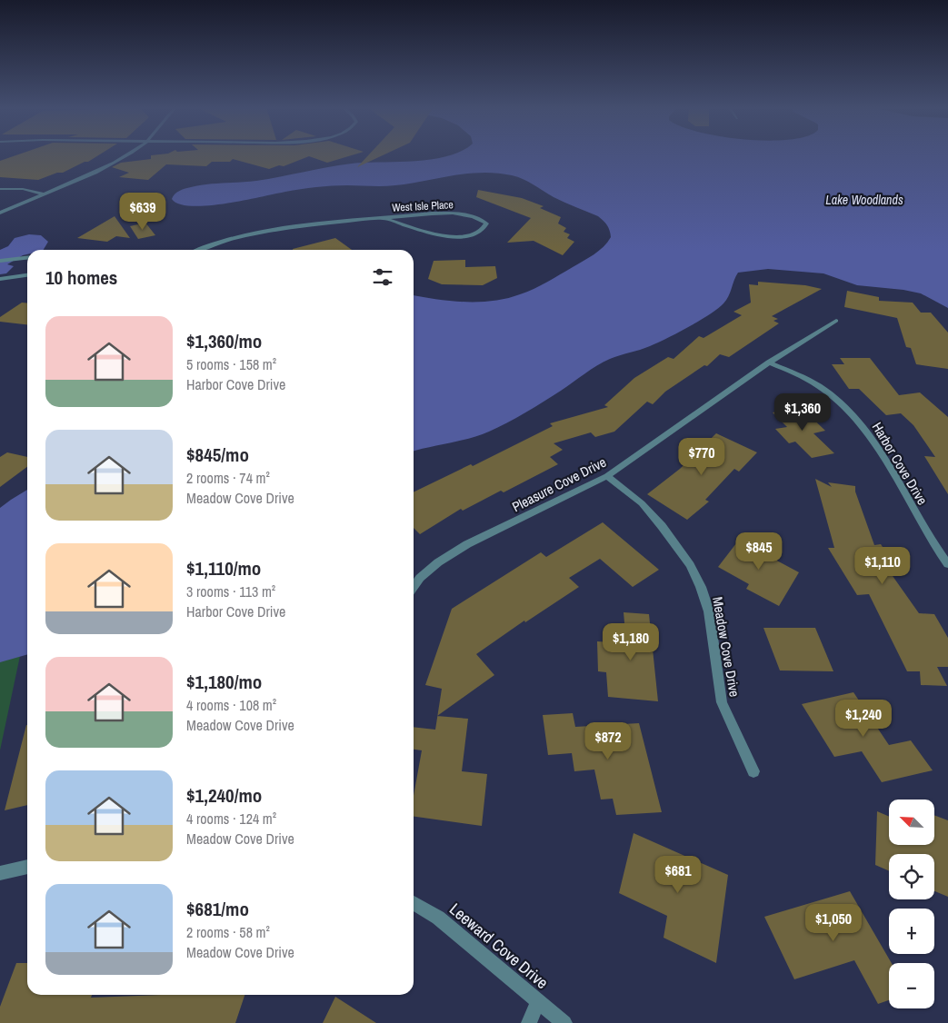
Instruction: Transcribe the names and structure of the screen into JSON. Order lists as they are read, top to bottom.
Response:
{
  "streets": {
    "street": [
      "West Isle Place",
      "Harbor Cove Drive",
      "Pleasure Cove Drive",
      "Meadow Cove Drive",
      "Leeward Cove Drive"
    ]
  },
  "crossings": [
    ["Harbor Cove Drive", "Pleasure Cove Drive"],
    ["Pleasure Cove Drive", "Meadow Cove Drive"]
  ],
  "water": ["Lake Woodlands"],
  "north": "top left",
  "page": {
    "price": [
      "$639",
      "$1,360",
      "$770",
      "$845",
      "$1,110",
      "$1,180",
      "$1,240",
      "$872",
      "$681",
      "$1,050"
    ],
    "heading": "10 homes",
    "list": [
      {
        "name": "$1,360/mo",
        "note": "5 rooms · 158 m² · Harbor Cove Drive"
      },
      {
        "name": "$845/mo",
        "note": "2 rooms · 74 m² · Meadow Cove Drive"
      },
      {
        "name": "$1,110/mo",
        "note": "3 rooms · 113 m² · Harbor Cove Drive"
      },
      {
        "name": "$1,180/mo",
        "note": "4 rooms · 108 m² · Meadow Cove Drive"
      },
      {
        "name": "$1,240/mo",
        "note": "4 rooms · 124 m² · Meadow Cove Drive"
      },
      {
        "name": "$681/mo",
        "note": "2 rooms · 58 m² · Meadow Cove Drive"
      }
    ],
    "map_buttons": ["+", "−"]
  }
}
